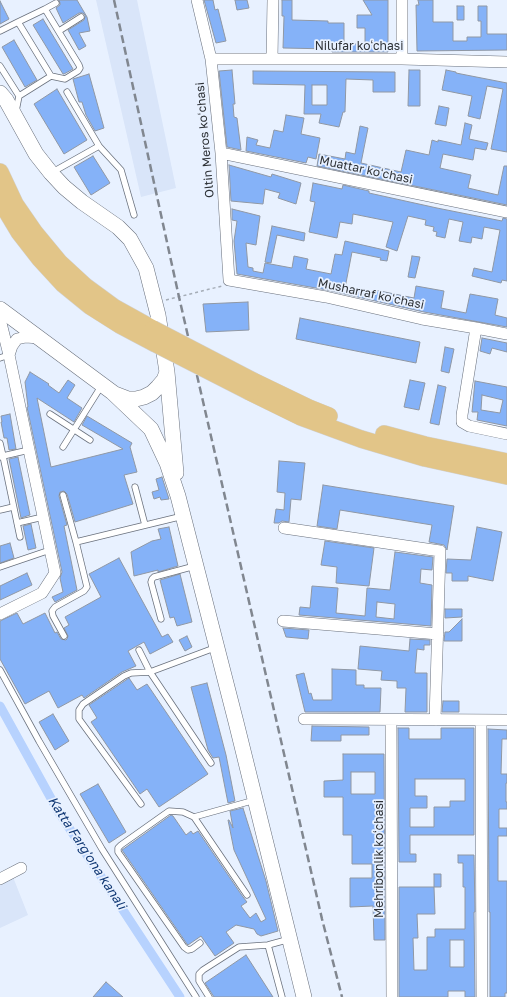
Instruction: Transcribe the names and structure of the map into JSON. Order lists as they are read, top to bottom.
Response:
{
  "streets": {
    "street": [
      "Nilufar koʻchasi",
      "Oltin Meros koʻchasi",
      "Muattar koʻchasi",
      "Musharraf koʻchasi",
      "Mehribonlik koʻchasi"
    ]
  },
  "crossings": [
    ["Nilufar koʻchasi", "Oltin Meros koʻchasi"],
    ["Oltin Meros koʻchasi", "Muattar koʻchasi"],
    ["Oltin Meros koʻchasi", "Musharraf koʻchasi"]
  ],
  "water": ["Katta Farg'ona kanali"]
}
